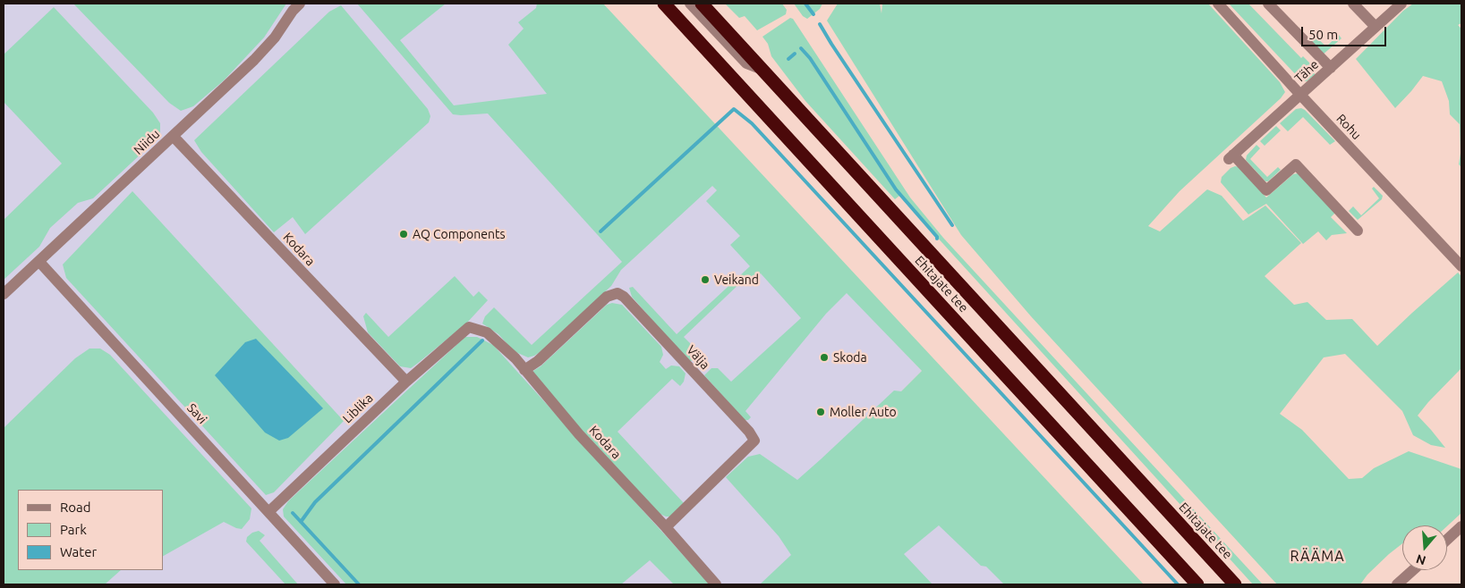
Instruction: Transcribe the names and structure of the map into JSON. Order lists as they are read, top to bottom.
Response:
{
  "streets": {
    "highway": ["Ehitajate tee"],
    "street": [
      "Tähe",
      "Rohu",
      "Niidu",
      "Kodara",
      "Välja",
      "Liblika",
      "Savi"
    ]
  },
  "crossings": [
    ["Tähe", "Rohu"],
    ["Niidu", "Kodara"],
    ["Niidu", "Savi"],
    ["Kodara", "Välja"],
    ["Kodara", "Liblika"],
    ["Liblika", "Savi"]
  ],
  "districts": ["RÄÄMA"],
  "places": [
    "AQ Components",
    "Veikand",
    "Skoda",
    "Moller Auto"
  ],
  "legend": ["Road", "Park", "Water"],
  "scale_bar": "50 m",
  "north": "bottom"
}
